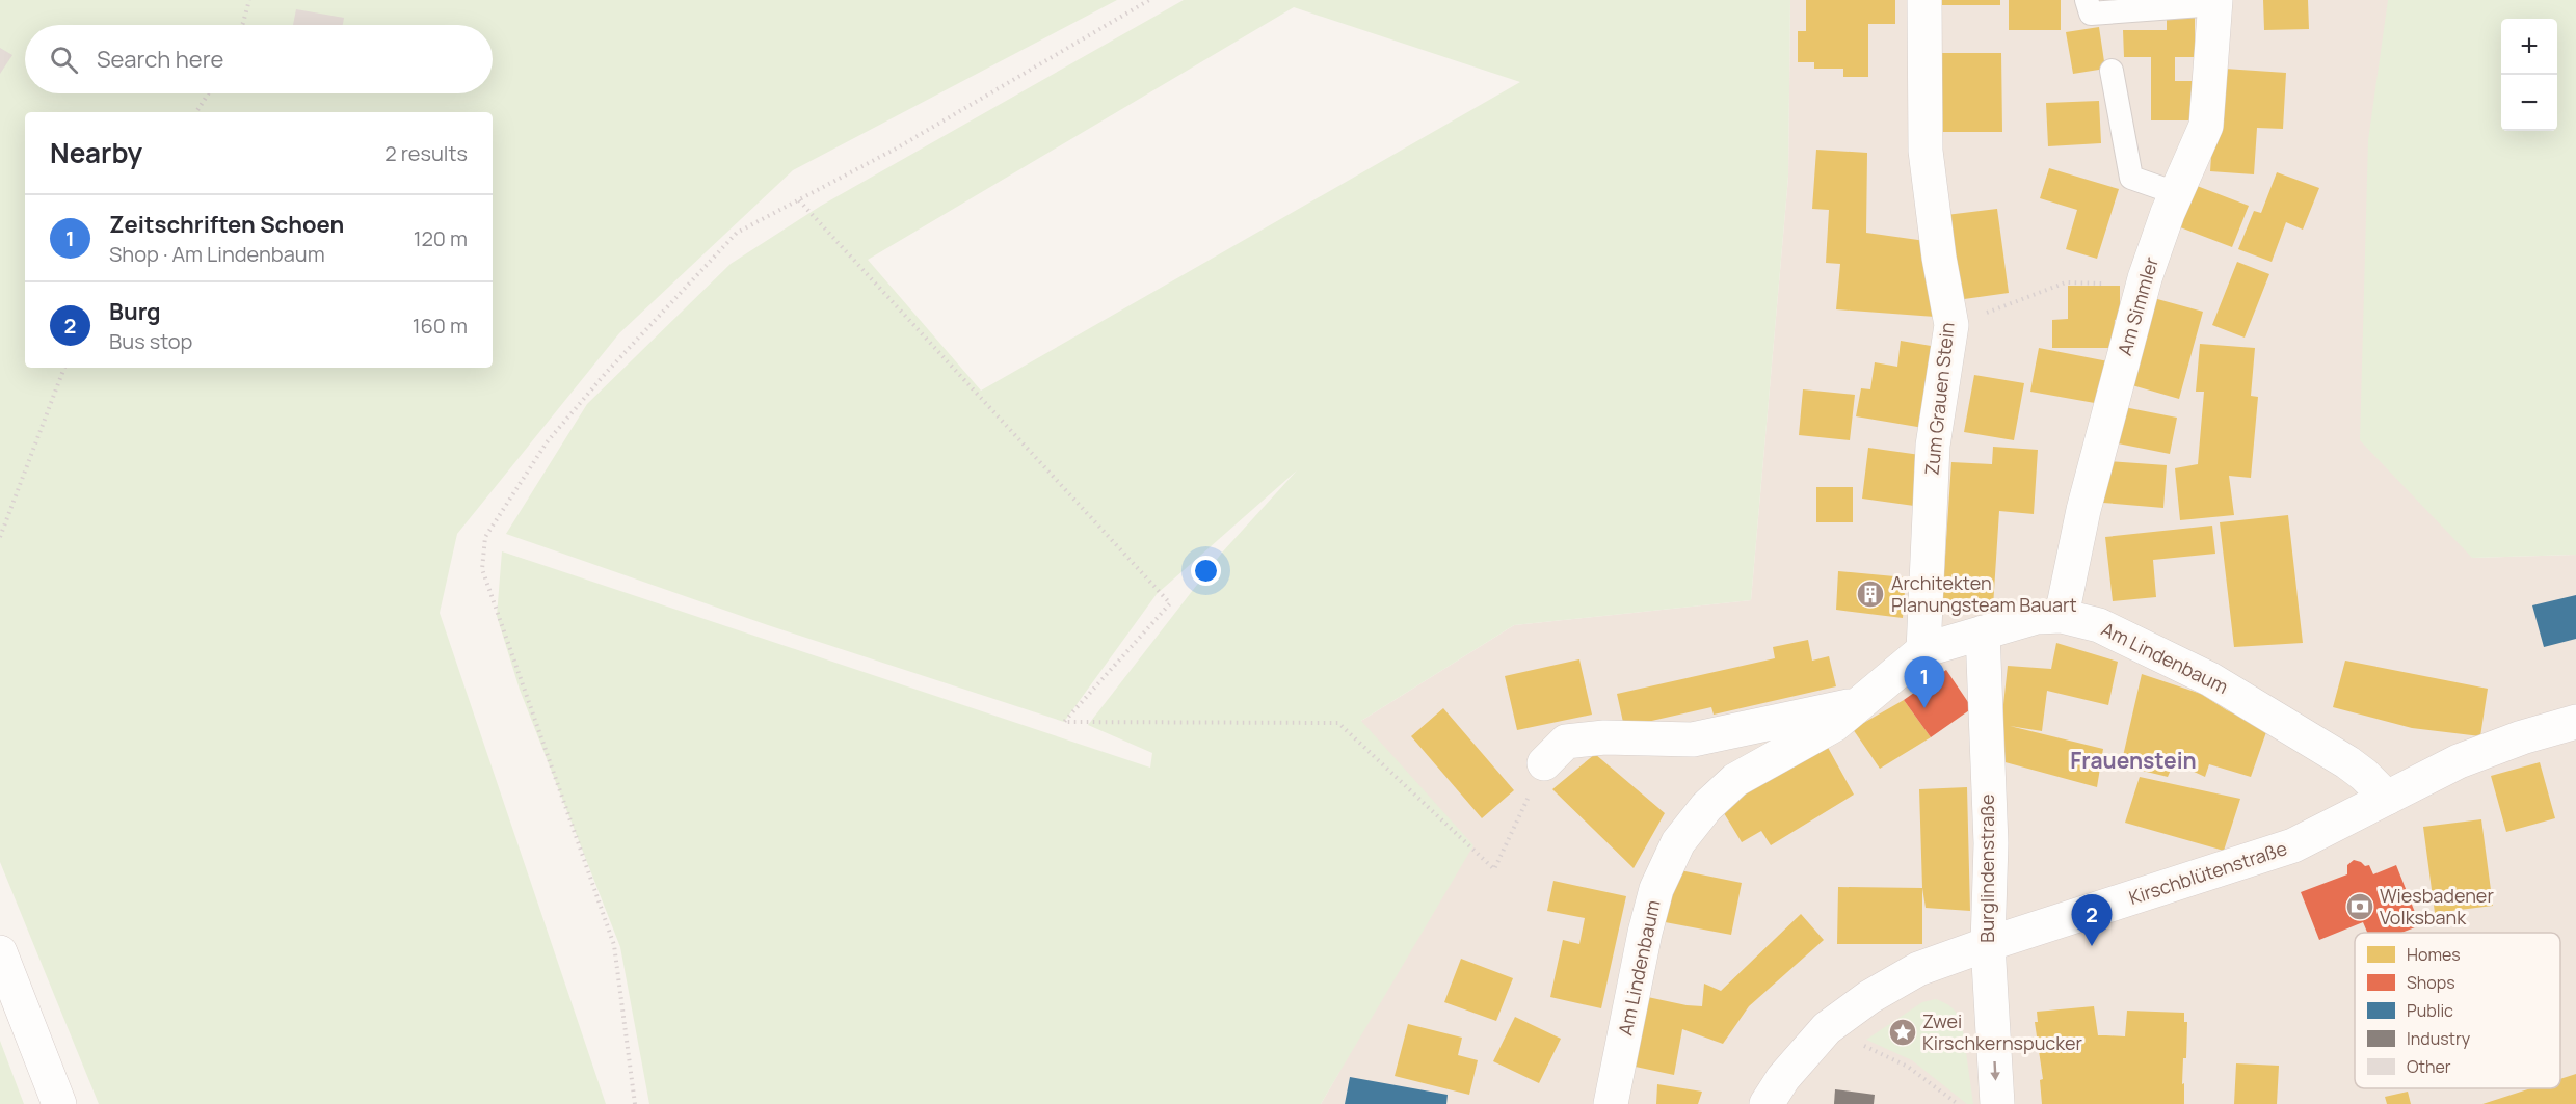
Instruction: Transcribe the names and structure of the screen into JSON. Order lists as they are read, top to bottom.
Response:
{
  "streets": {
    "street": [
      "Am Simmler",
      "Zum Grauen Stein",
      "Am Lindenbaum",
      "Burglindenstraße",
      "Kirschblütenstraße"
    ]
  },
  "crossings": [
    ["Am Simmler", "Am Lindenbaum"],
    ["Zum Grauen Stein", "Am Lindenbaum"],
    ["Am Lindenbaum", "Burglindenstraße"],
    ["Am Lindenbaum", "Kirschblütenstraße"],
    ["Burglindenstraße", "Kirschblütenstraße"]
  ],
  "districts": ["Frauenstein"],
  "places": {
    "building": ["Architekten Planungsteam Bauart"],
    "bank": ["Wiesbadener Volksbank"],
    "place": ["Zwei Kirschkernspucker"]
  },
  "legend": [
    "Homes",
    "Shops",
    "Public",
    "Industry",
    "Other"
  ],
  "page": {
    "map_buttons": ["+", "−"],
    "search": "Search here",
    "heading": ["Nearby", "2 results"],
    "list": [
      {
        "mark": "1",
        "name": "Zeitschriften Schoen",
        "note": "Shop · Am Lindenbaum",
        "value": "120 m"
      },
      {
        "mark": "2",
        "name": "Burg",
        "note": "Bus stop",
        "value": "160 m"
      }
    ],
    "pins": ["1", "2"]
  }
}
